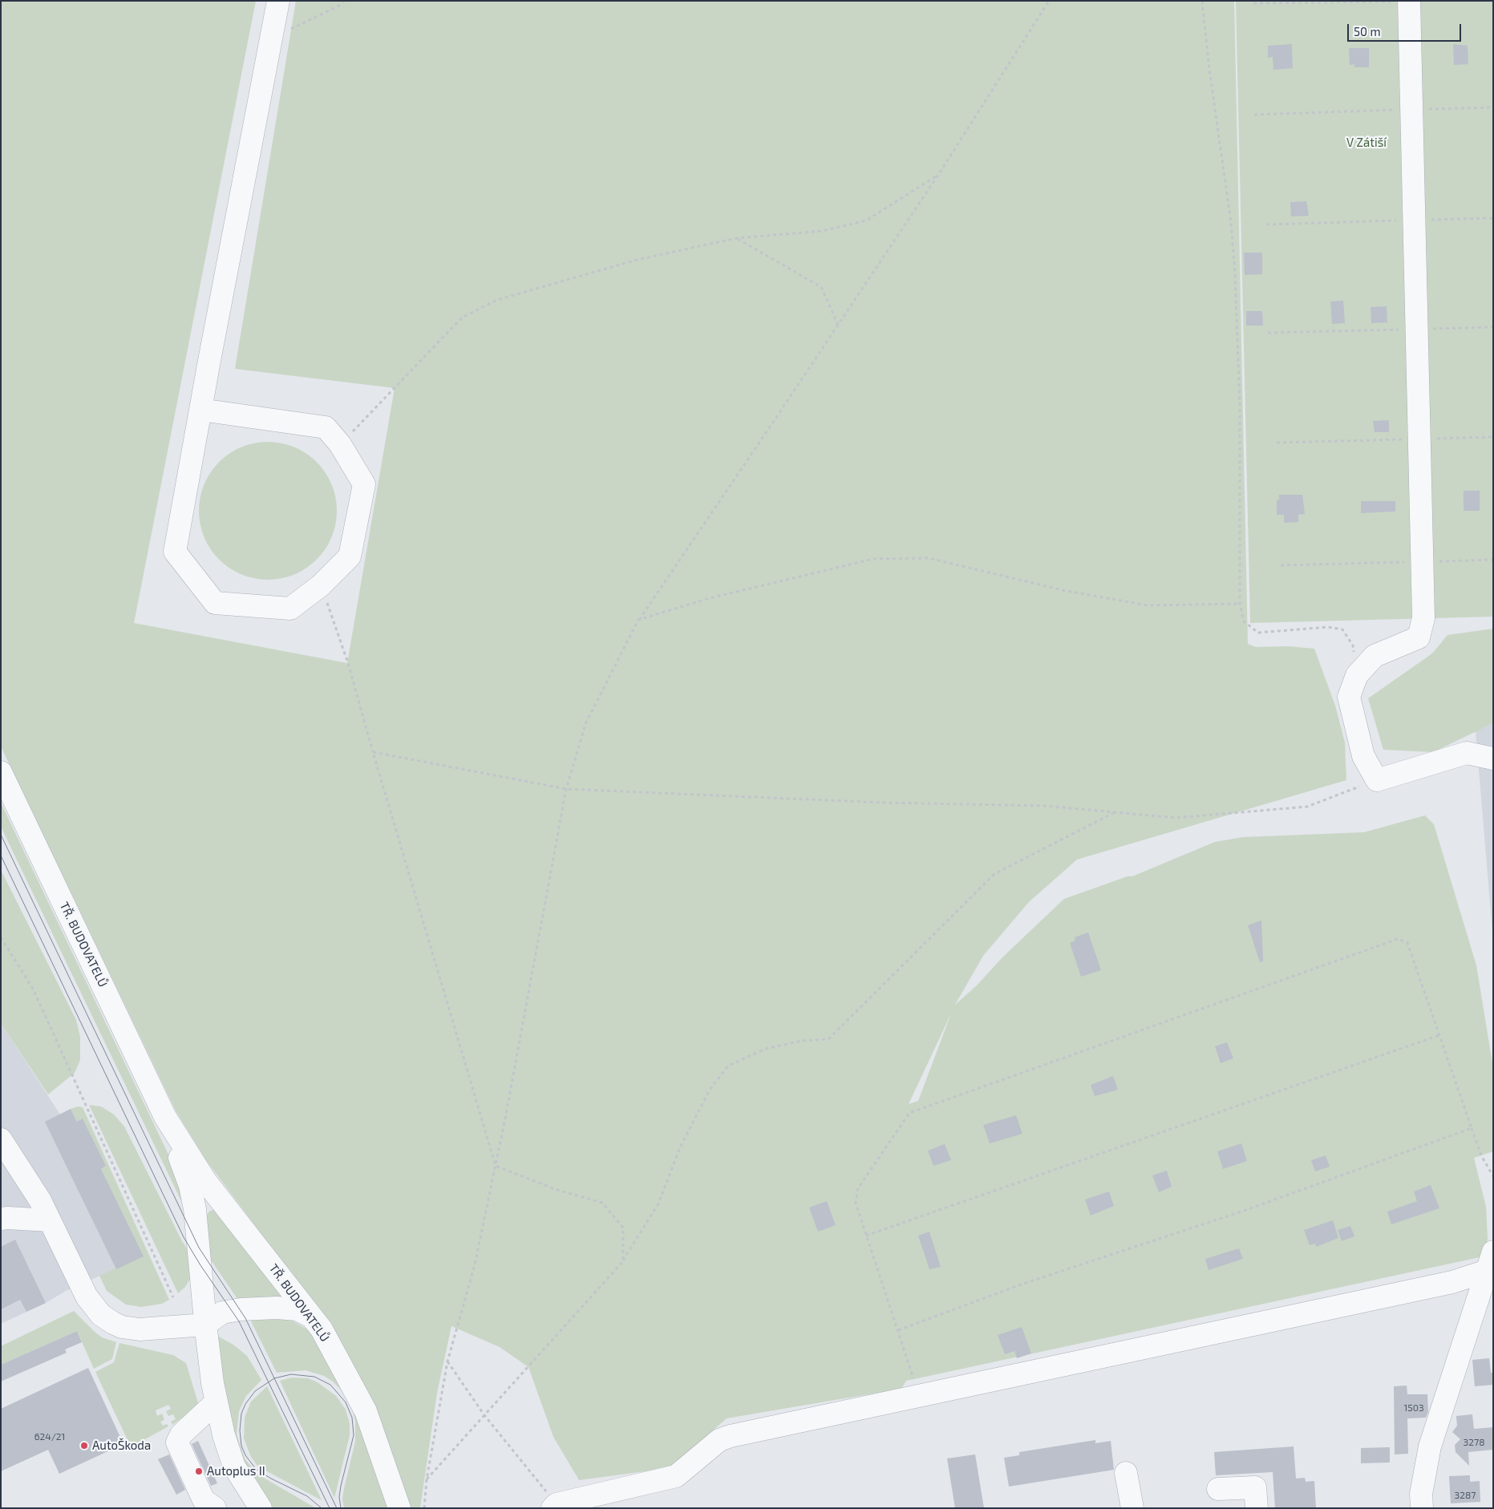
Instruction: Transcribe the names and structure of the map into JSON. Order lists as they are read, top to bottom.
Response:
{
  "streets": {
    "street": ["TŘ. BUDOVATELŮ"]
  },
  "parks": ["V Zátiší"],
  "places": ["AutoŠkoda", "Autoplus II"],
  "house_numbers": [
    "1503",
    "624/21",
    "3278",
    "3287"
  ],
  "scale_bar": "50 m"
}
